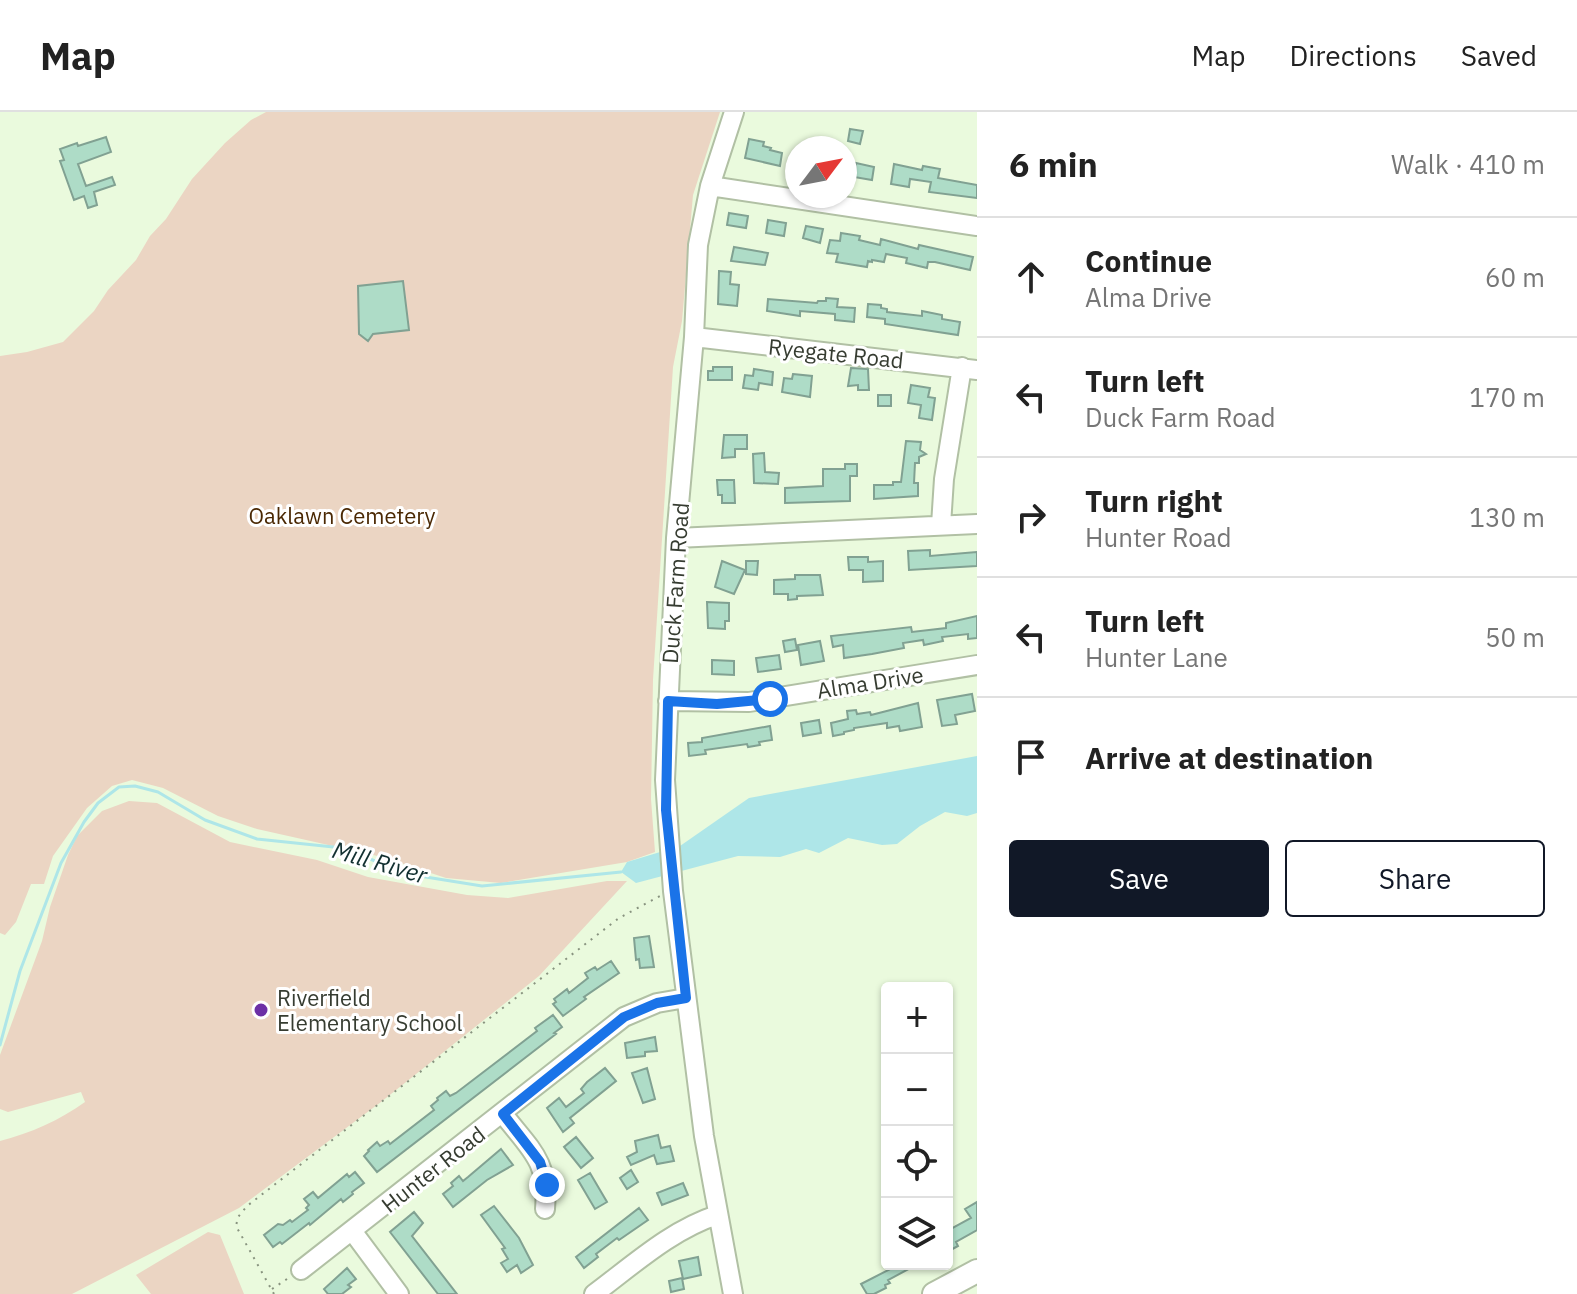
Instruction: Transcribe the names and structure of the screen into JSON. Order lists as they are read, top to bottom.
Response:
{
  "streets": {
    "street": [
      "Ryegate Road",
      "Duck Farm Road",
      "Alma Drive",
      "Hunter Road"
    ]
  },
  "crossings": [
    ["Ryegate Road", "Duck Farm Road"],
    ["Duck Farm Road", "Alma Drive"],
    ["Duck Farm Road", "Hunter Road"]
  ],
  "water": ["Mill River"],
  "parks": ["Oaklawn Cemetery"],
  "places": ["Riverfield Elementary School"],
  "north": "top right",
  "page": {
    "header": "Map",
    "nav": ["Map", "Directions", "Saved"],
    "heading": ["6 min", "Walk · 410 m"],
    "list": [
      ["Continue", "Alma Drive", "60 m"],
      ["Turn left", "Duck Farm Road", "170 m"],
      ["Turn right", "Hunter Road", "130 m"],
      ["Turn left", "Hunter Lane", "50 m"],
      "Arrive at destination"
    ],
    "buttons": ["Save", "Share"],
    "map_buttons": ["+", "−"]
  }
}
